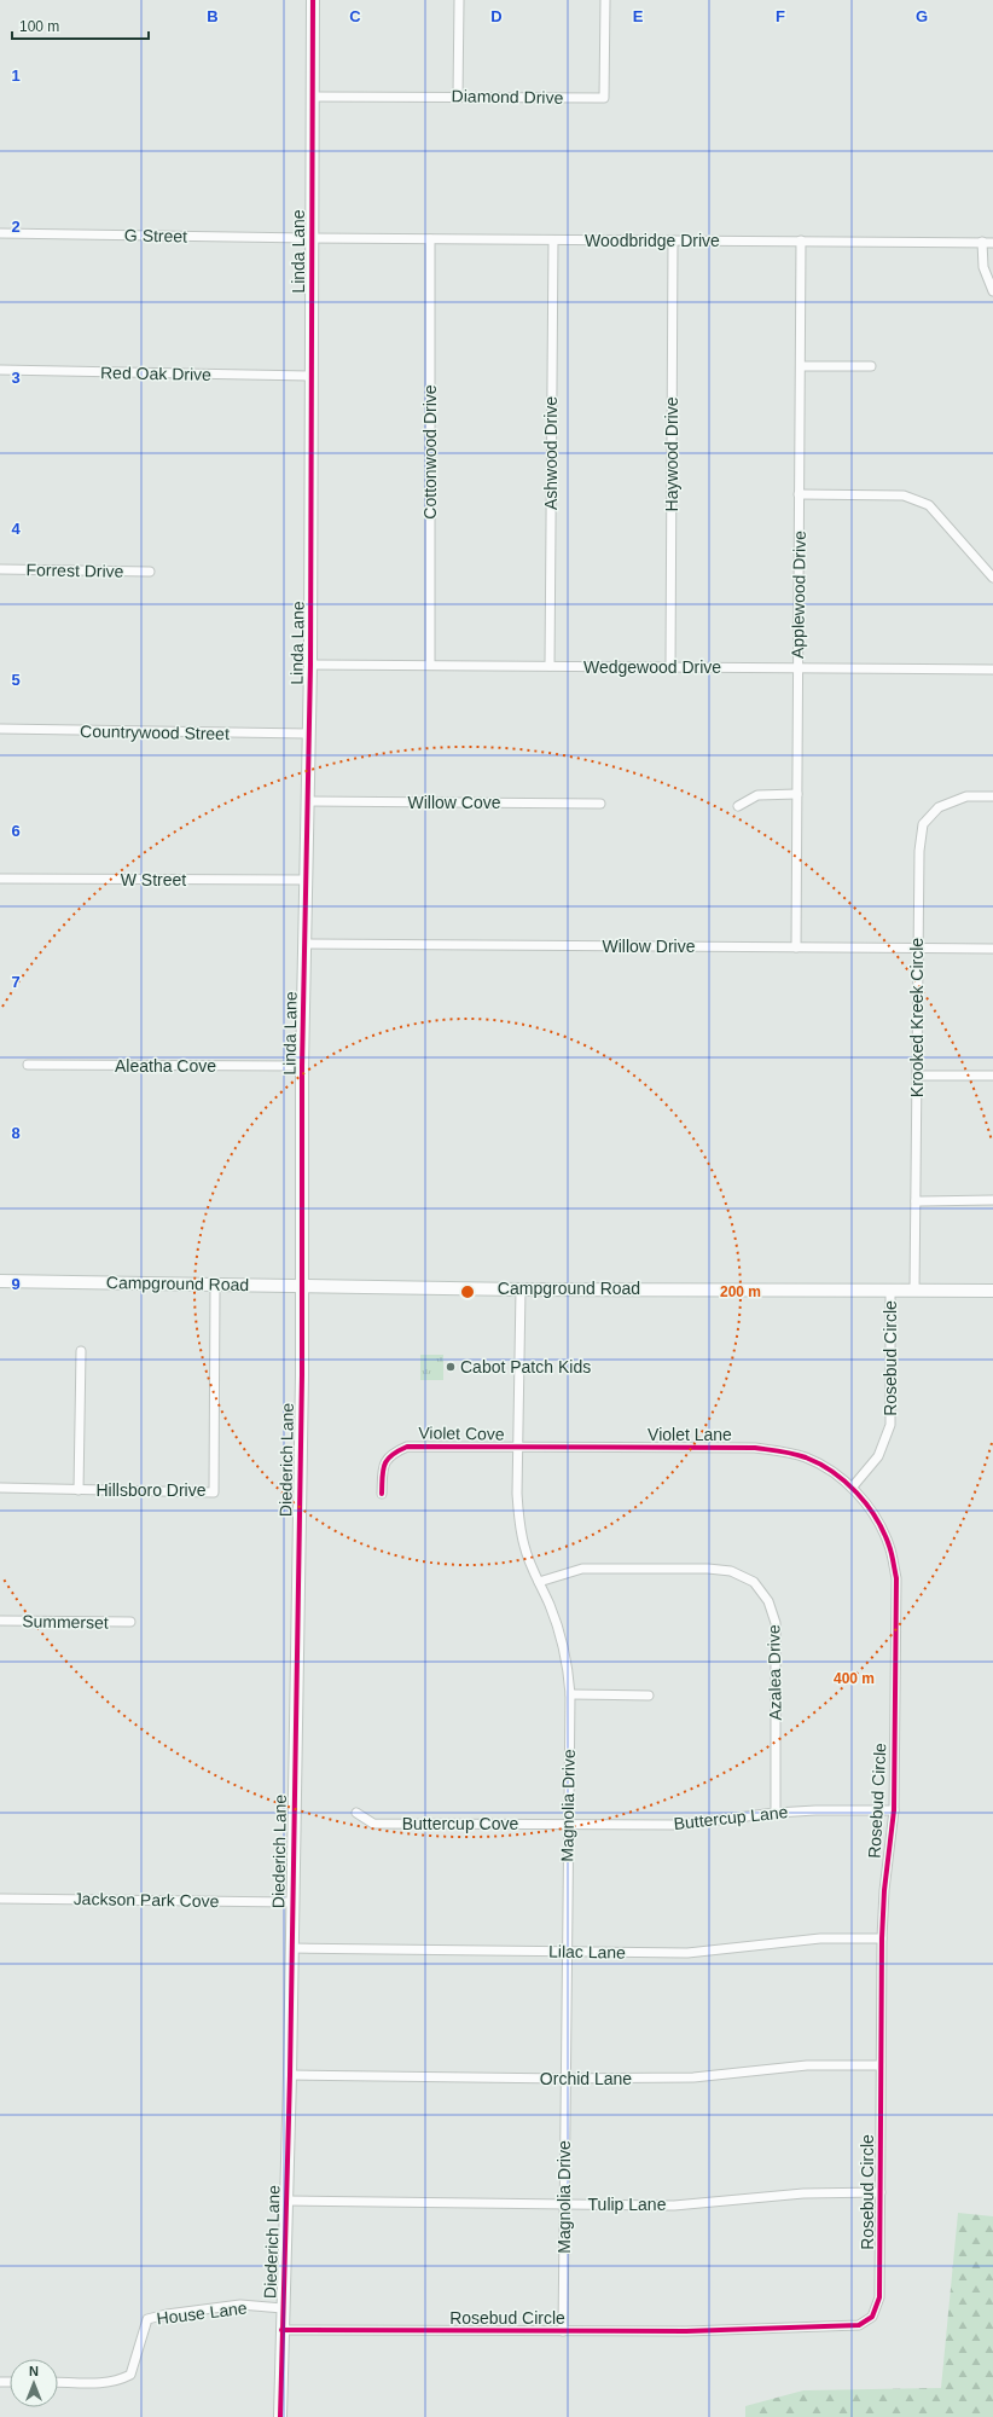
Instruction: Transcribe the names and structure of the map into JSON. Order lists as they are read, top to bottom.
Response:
{
  "streets": {
    "street": [
      "Diamond Drive",
      "G Street",
      "Woodbridge Drive",
      "Linda Lane",
      "Red Oak Drive",
      "Cottonwood Drive",
      "Ashwood Drive",
      "Haywood Drive",
      "Forrest Drive",
      "Applewood Drive",
      "Wedgewood Drive",
      "Countrywood Street",
      "Willow Cove",
      "W Street",
      "Willow Drive",
      "Krooked Kreek Circle",
      "Aleatha Cove",
      "Campground Road",
      "Rosebud Circle",
      "Violet Cove",
      "Violet Lane",
      "Diederich Lane",
      "Hillsboro Drive",
      "Summerset",
      "Azalea Drive",
      "Magnolia Drive",
      "Buttercup Lane",
      "Buttercup Cove",
      "Jackson Park Cove",
      "Lilac Lane",
      "Orchid Lane",
      "Tulip Lane",
      "House Lane"
    ]
  },
  "crossings": [
    ["Diamond Drive", "Linda Lane"],
    ["G Street", "Woodbridge Drive"],
    ["G Street", "Linda Lane"],
    ["Woodbridge Drive", "Linda Lane"],
    ["Woodbridge Drive", "Cottonwood Drive"],
    ["Woodbridge Drive", "Ashwood Drive"],
    ["Woodbridge Drive", "Haywood Drive"],
    ["Woodbridge Drive", "Applewood Drive"],
    ["Linda Lane", "Red Oak Drive"],
    ["Linda Lane", "Wedgewood Drive"],
    ["Linda Lane", "Countrywood Street"],
    ["Linda Lane", "Willow Cove"],
    ["Linda Lane", "W Street"],
    ["Linda Lane", "Willow Drive"],
    ["Linda Lane", "Aleatha Cove"],
    ["Linda Lane", "Campground Road"],
    ["Linda Lane", "Diederich Lane"],
    ["Cottonwood Drive", "Wedgewood Drive"],
    ["Ashwood Drive", "Wedgewood Drive"],
    ["Haywood Drive", "Wedgewood Drive"],
    ["Applewood Drive", "Wedgewood Drive"],
    ["Applewood Drive", "Willow Drive"],
    ["Willow Drive", "Krooked Kreek Circle"],
    ["Krooked Kreek Circle", "Campground Road"],
    ["Campground Road", "Rosebud Circle"],
    ["Campground Road", "Diederich Lane"],
    ["Campground Road", "Hillsboro Drive"],
    ["Campground Road", "Magnolia Drive"],
    ["Rosebud Circle", "Violet Lane"],
    ["Rosebud Circle", "Diederich Lane"],
    ["Rosebud Circle", "Magnolia Drive"],
    ["Rosebud Circle", "Buttercup Lane"],
    ["Rosebud Circle", "Lilac Lane"],
    ["Rosebud Circle", "Orchid Lane"],
    ["Rosebud Circle", "Tulip Lane"],
    ["Violet Cove", "Violet Lane"],
    ["Violet Cove", "Magnolia Drive"],
    ["Violet Lane", "Magnolia Drive"],
    ["Diederich Lane", "Jackson Park Cove"],
    ["Diederich Lane", "Lilac Lane"],
    ["Diederich Lane", "Orchid Lane"],
    ["Diederich Lane", "Tulip Lane"],
    ["Diederich Lane", "House Lane"],
    ["Azalea Drive", "Magnolia Drive"],
    ["Azalea Drive", "Buttercup Lane"],
    ["Magnolia Drive", "Buttercup Lane"],
    ["Magnolia Drive", "Buttercup Cove"],
    ["Magnolia Drive", "Lilac Lane"],
    ["Magnolia Drive", "Orchid Lane"],
    ["Magnolia Drive", "Tulip Lane"],
    ["Buttercup Lane", "Buttercup Cove"]
  ],
  "places": ["Cabot Patch Kids"],
  "scale_bar": "100 m",
  "north": "top",
  "grid": {
    "columns": [
      "B",
      "C",
      "D",
      "E",
      "F",
      "G"
    ],
    "rows": [
      "1",
      "2",
      "3",
      "4",
      "5",
      "6",
      "7",
      "8",
      "9"
    ]
  },
  "rings": ["200 m", "400 m"]
}
